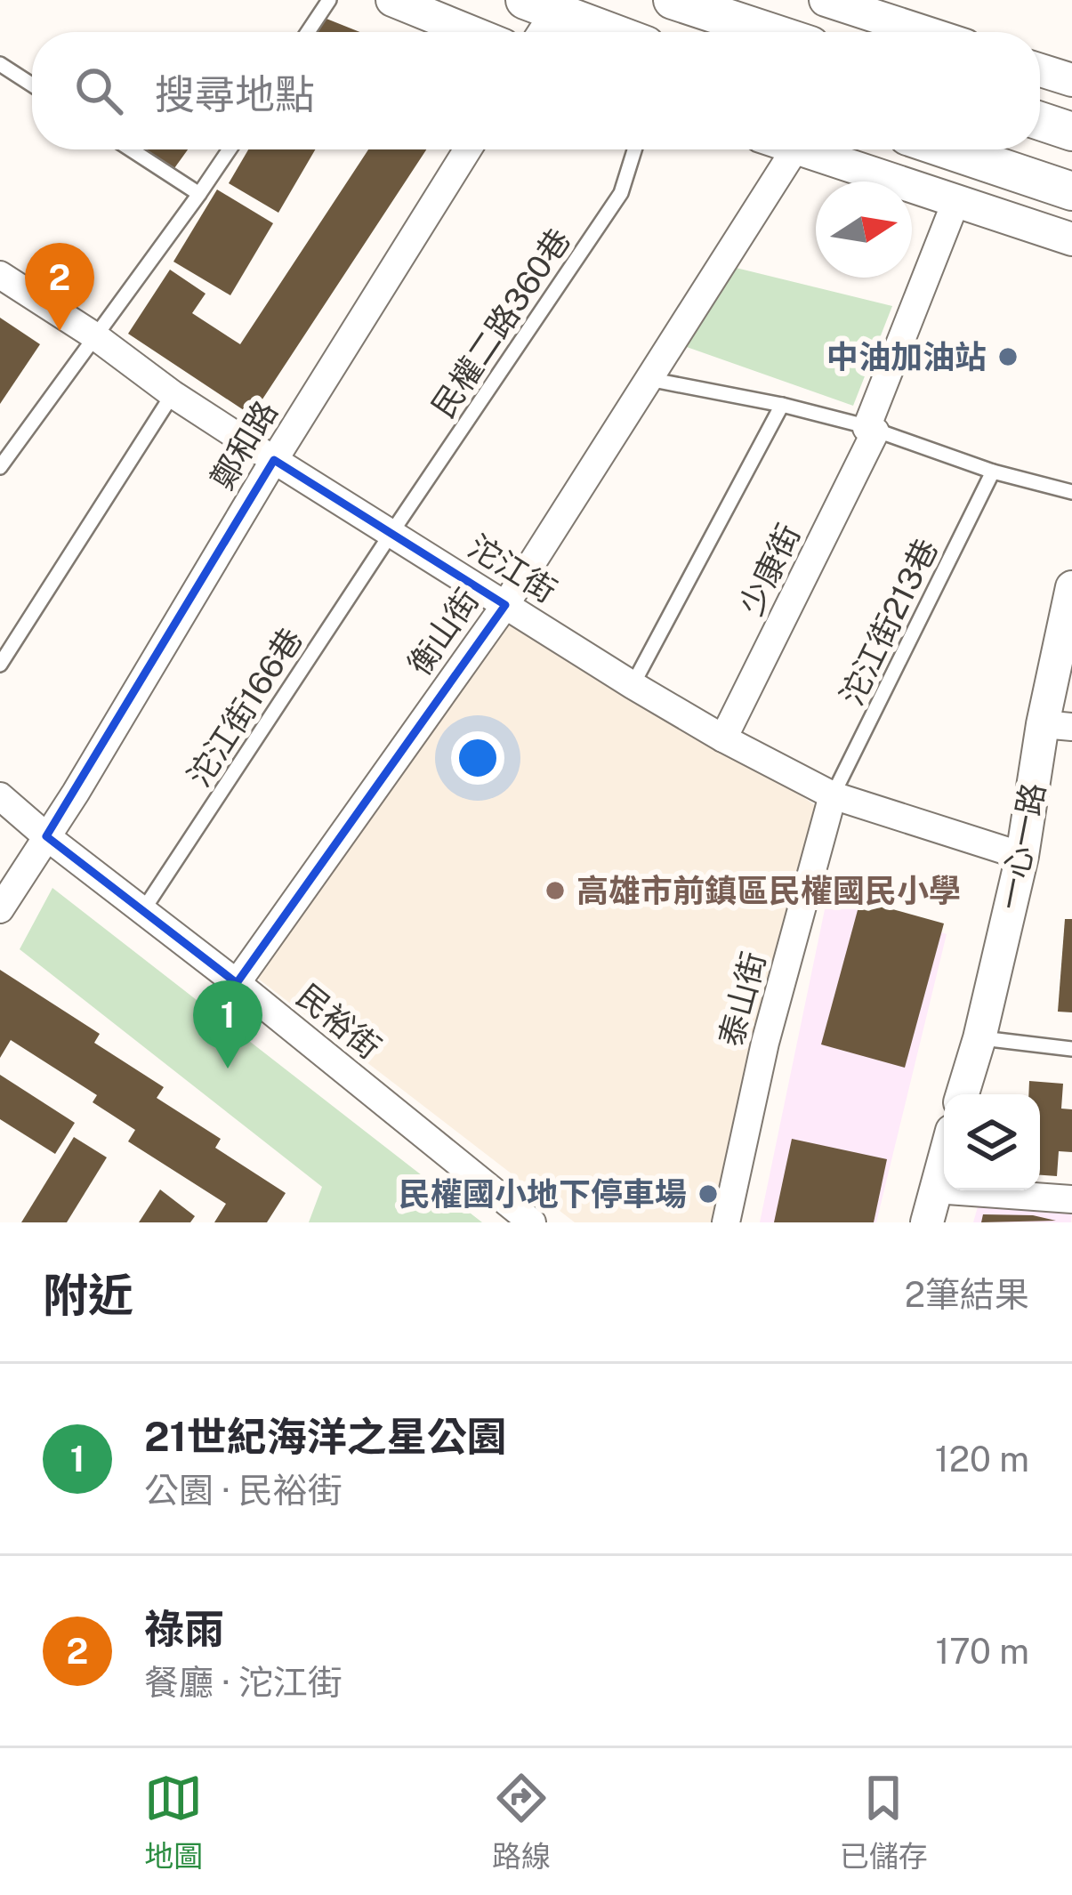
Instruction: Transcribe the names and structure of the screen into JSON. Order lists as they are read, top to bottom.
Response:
{
  "streets": {
    "street": [
      "鄭和路",
      "沱江街",
      "少康街",
      "衡山街",
      "一心一路",
      "泰山街",
      "民裕街"
    ],
    "lane": ["民權二路360巷", "沱江街213巷", "沱江街166巷"]
  },
  "crossings": [
    ["民權二路360巷", "沱江街"],
    ["民權二路360巷", "沱江街166巷"],
    ["鄭和路", "沱江街"],
    ["鄭和路", "民裕街"],
    ["沱江街", "少康街"],
    ["沱江街", "沱江街213巷"],
    ["沱江街", "衡山街"],
    ["沱江街", "沱江街166巷"],
    ["沱江街", "一心一路"],
    ["沱江街", "泰山街"],
    ["沱江街213巷", "泰山街"],
    ["衡山街", "民裕街"],
    ["沱江街166巷", "民裕街"]
  ],
  "places": ["中油加油站", "高雄市前鎮區民權國民小學", "民權國小地下停車場"],
  "north": "right",
  "page": {
    "search": "搜尋地點",
    "pins": ["2", "1"],
    "heading": ["附近", "2筆結果"],
    "list": [
      {
        "mark": "1",
        "name": "21世紀海洋之星公園",
        "note": "公園 · 民裕街",
        "value": "120 m"
      },
      {
        "mark": "2",
        "name": "祿雨",
        "note": "餐廳 · 沱江街",
        "value": "170 m"
      }
    ],
    "nav": ["地圖", "路線", "已儲存"]
  }
}
